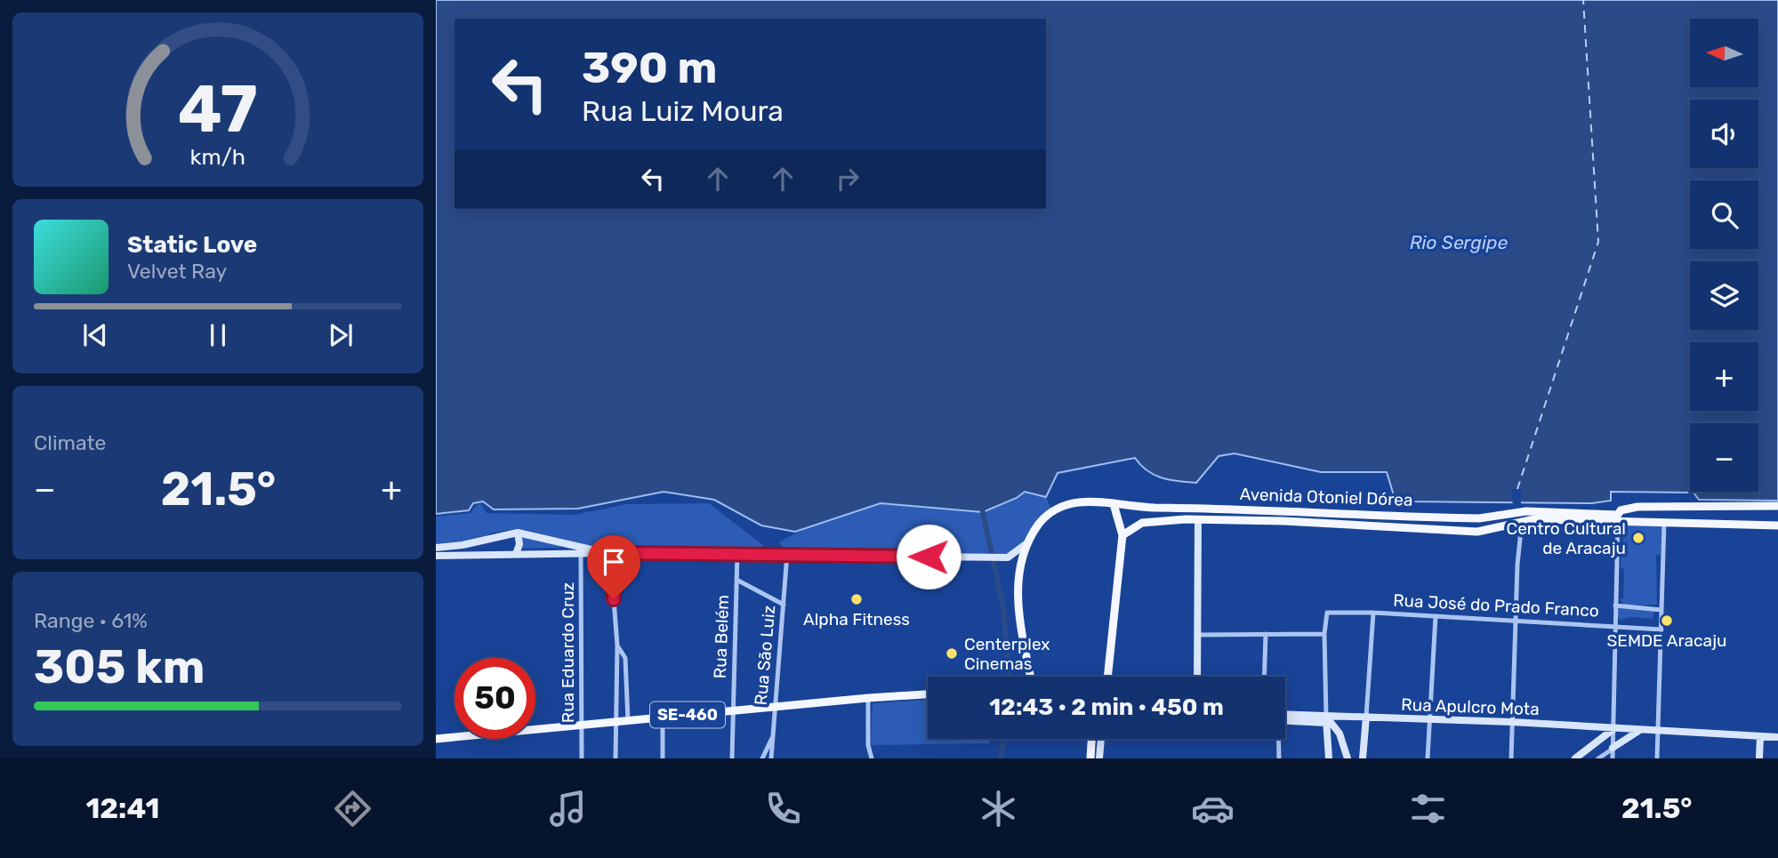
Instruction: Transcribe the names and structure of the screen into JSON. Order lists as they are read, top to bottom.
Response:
{
  "streets": {
    "main road": ["Avenida Otoniel Dórea", "Rua Apulcro Mota", "SE-460"],
    "street": [
      "Rua José do Prado Franco",
      "Rua Belém",
      "Rua Eduardo Cruz",
      "Rua São Luiz"
    ]
  },
  "crossings": [
    ["Rua Belém", "SE-460"],
    ["Rua Eduardo Cruz", "SE-460"],
    ["Rua São Luiz", "SE-460"]
  ],
  "water": ["Rio Sergipe"],
  "places": [
    "Centro Cultural de Aracaju",
    "Alpha Fitness",
    "SEMDE Aracaju",
    "Centerplex Cinemas"
  ],
  "north": "left",
  "page": {
    "map_buttons": ["+", "−"],
    "turn": ["390 m", "Rua Luiz Moura"],
    "song": ["Static Love", "Velvet Ray"],
    "tile": [
      "Climate",
      ["Range · 61%", "305 km"]
    ],
    "heat": ["−", "21.5°", "+"],
    "limit": "50",
    "trip": "12:43 · 2 min · 450 m",
    "tabs": ["12:41", "21.5°"],
    "gauge": ["47", "km/h"]
  }
}
